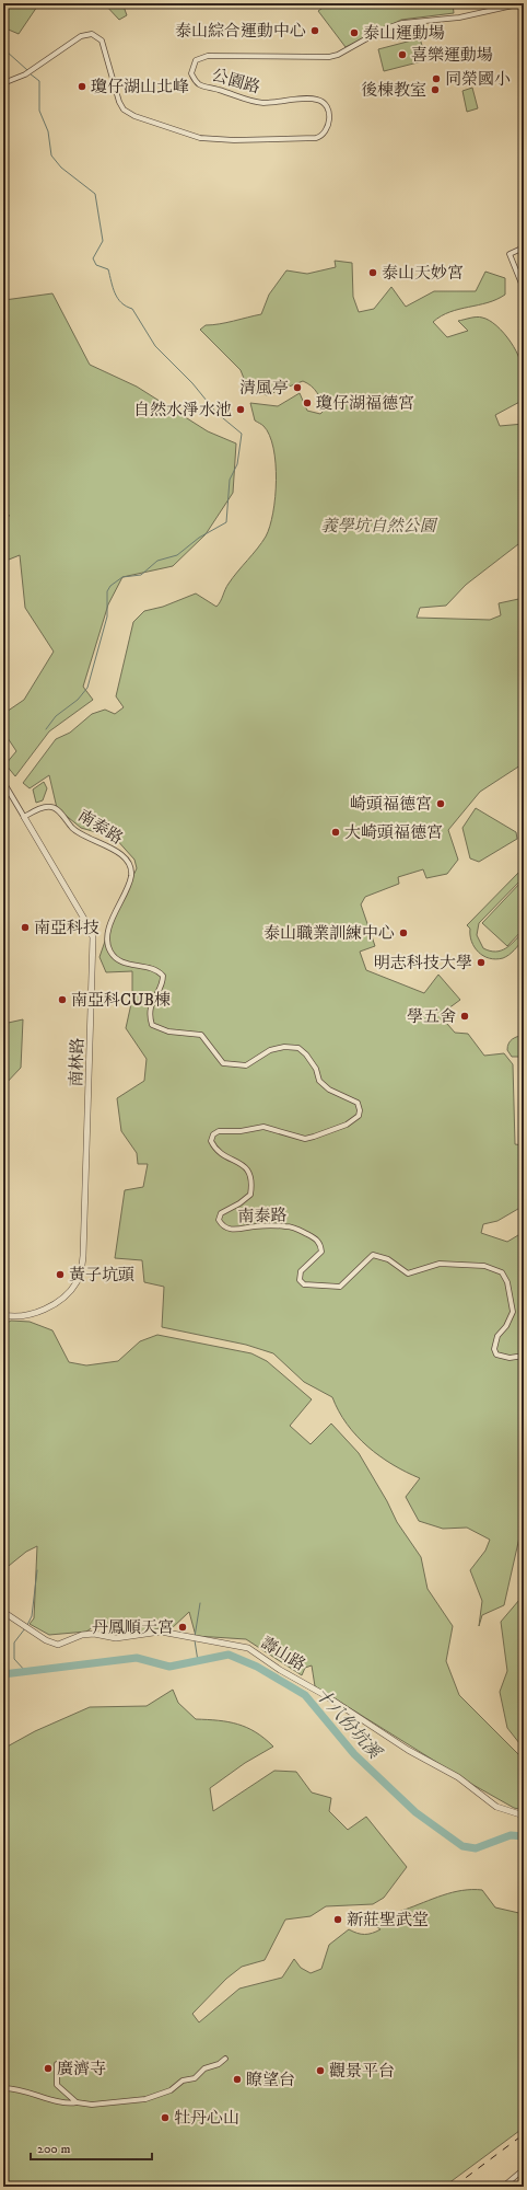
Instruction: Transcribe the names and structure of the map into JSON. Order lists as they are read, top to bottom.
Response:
{
  "streets": {
    "street": [
      "公園路",
      "南泰路",
      "南林路",
      "壽山路"
    ]
  },
  "crossings": [
    ["南泰路", "南林路"]
  ],
  "water": ["十八份坑溪"],
  "parks": ["義學坑自然公園"],
  "places": [
    "泰山綜合運動中心",
    "泰山運動場",
    "喜樂運動場",
    "同榮國小",
    "瓊仔湖山北峰",
    "後棟教室",
    "泰山天妙宮",
    "清風亭",
    "瓊仔湖福德宮",
    "自然水淨水池",
    "崎頭福德宮",
    "大崎頭福德宮",
    "南亞科技",
    "泰山職業訓練中心",
    "明志科技大學",
    "南亞科CUB棟",
    "學五舍",
    "黃子坑頭",
    "丹鳳順天宮",
    "新莊聖武堂",
    "廣濟寺",
    "觀景平台",
    "瞭望台",
    "牡丹心山"
  ],
  "scale_bar": "200 m"
}
